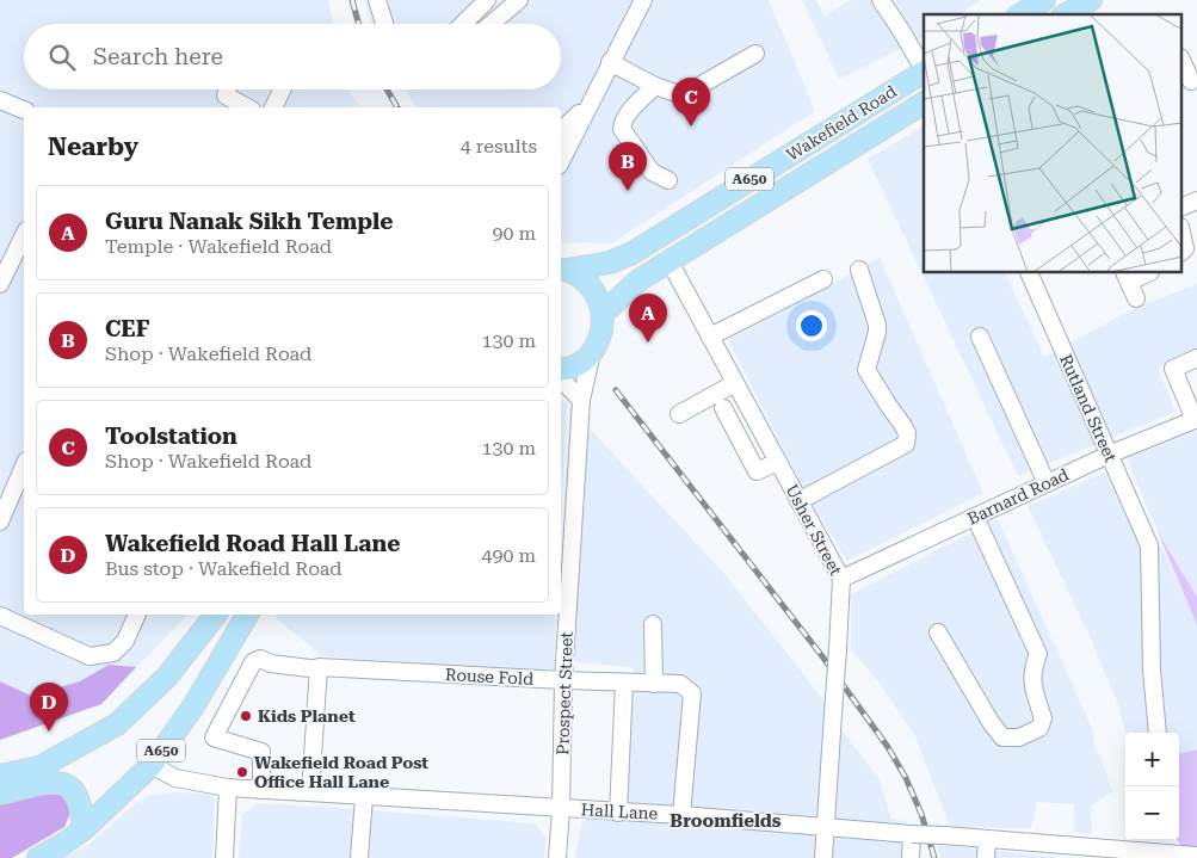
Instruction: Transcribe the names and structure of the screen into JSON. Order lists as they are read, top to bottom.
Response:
{
  "streets": {
    "main road": ["Wakefield Road", "A650"],
    "street": [
      "Rutland Street",
      "Barnard Road",
      "Usher Street",
      "Rouse Fold",
      "Prospect Street",
      "Hall Lane"
    ]
  },
  "crossings": [
    ["Wakefield Road", "A650"],
    ["Wakefield Road", "Usher Street"],
    ["A650", "Hall Lane"],
    ["Rutland Street", "Barnard Road"],
    ["Barnard Road", "Usher Street"],
    ["Usher Street", "Hall Lane"],
    ["Rouse Fold", "Prospect Street"],
    ["Rouse Fold", "Hall Lane"],
    ["Prospect Street", "Hall Lane"]
  ],
  "districts": ["Broomfields"],
  "places": ["Kids Planet", "Wakefield Road Post Office Hall Lane"],
  "page": {
    "search": "Search here",
    "pins": [
      "C",
      "B",
      "A",
      "D"
    ],
    "heading": ["Nearby", "4 results"],
    "list": [
      {
        "mark": "A",
        "name": "Guru Nanak Sikh Temple",
        "note": "Temple · Wakefield Road",
        "value": "90 m"
      },
      {
        "mark": "B",
        "name": "CEF",
        "note": "Shop · Wakefield Road",
        "value": "130 m"
      },
      {
        "mark": "C",
        "name": "Toolstation",
        "note": "Shop · Wakefield Road",
        "value": "130 m"
      },
      {
        "mark": "D",
        "name": "Wakefield Road Hall Lane",
        "note": "Bus stop · Wakefield Road",
        "value": "490 m"
      }
    ],
    "map_buttons": ["+", "−"]
  }
}
